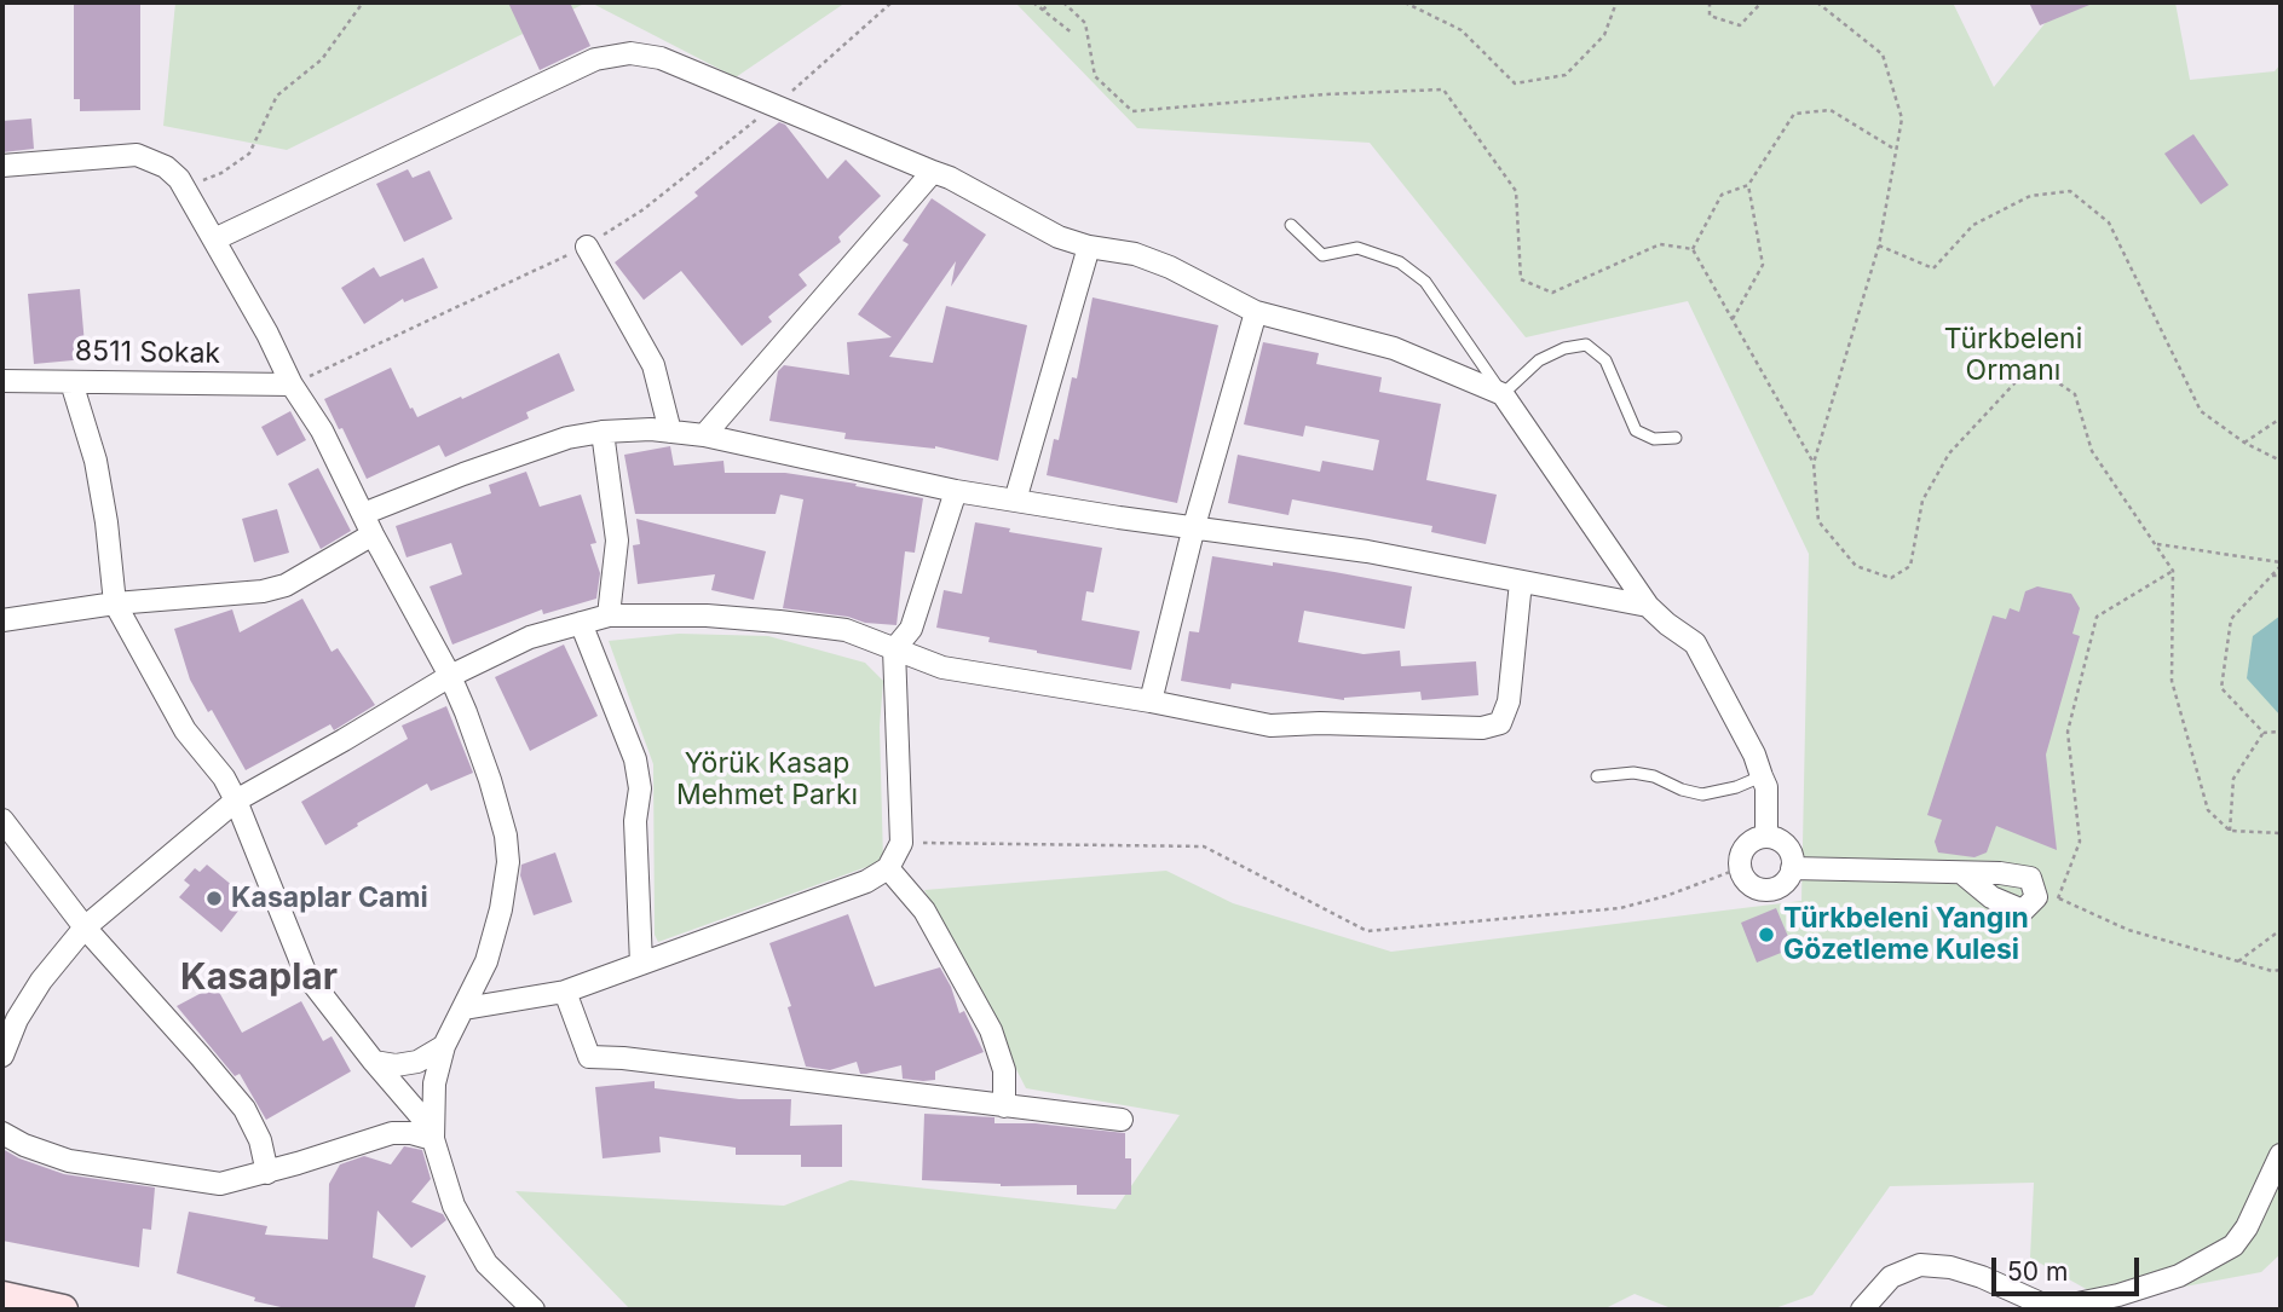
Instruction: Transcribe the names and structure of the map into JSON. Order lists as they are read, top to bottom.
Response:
{
  "streets": {
    "street": ["8511 Sokak"]
  },
  "districts": ["Kasaplar"],
  "parks": ["Türkbeleni Ormanı", "Yörük Kasap Mehmet Parkı"],
  "places": ["Kasaplar Cami", "Türkbeleni Yangın Gözetleme Kulesi"],
  "scale_bar": "50 m"
}
